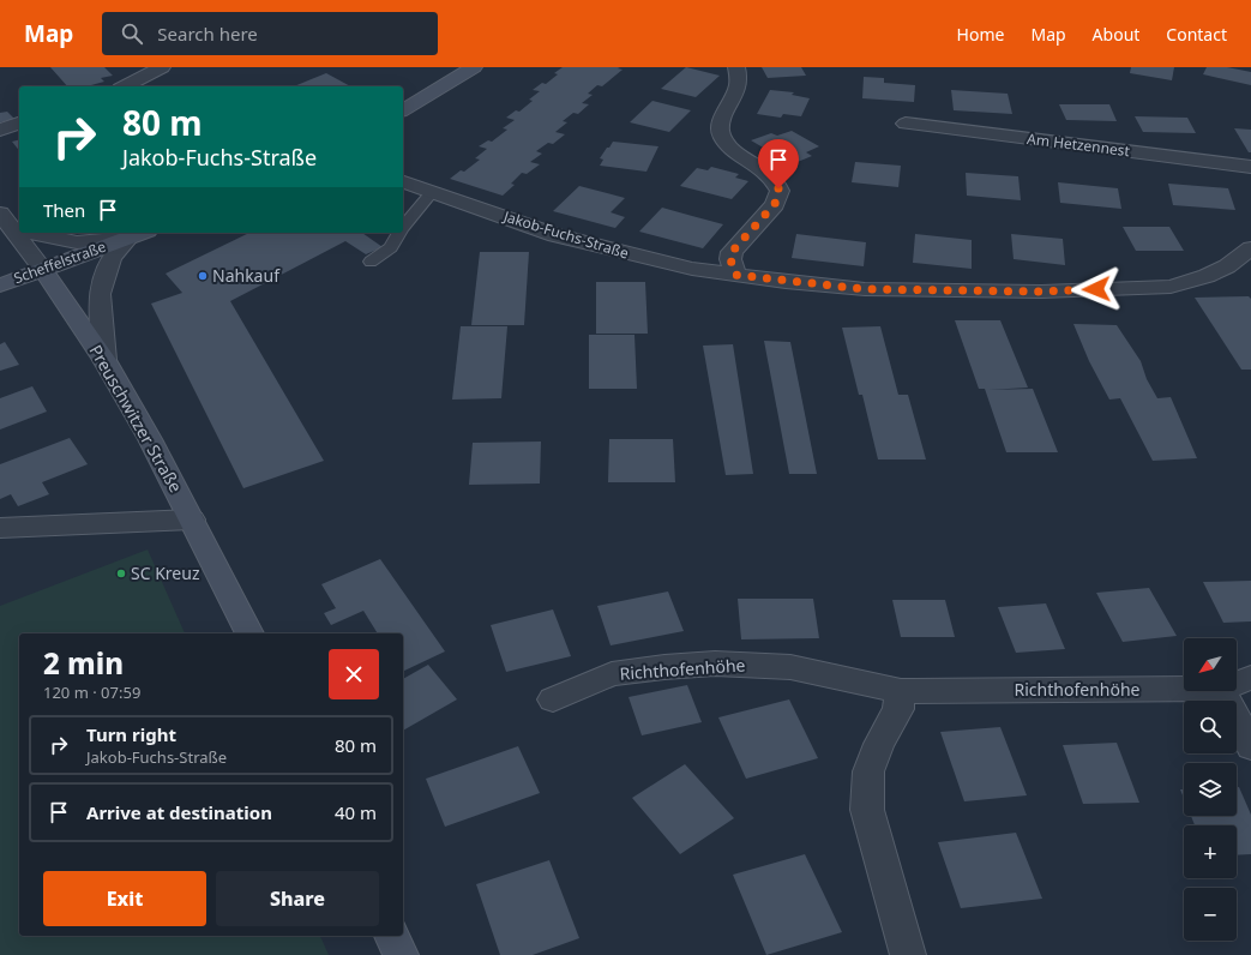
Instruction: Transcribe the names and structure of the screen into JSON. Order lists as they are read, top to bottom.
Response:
{
  "streets": {
    "street": [
      "Am Hetzennest",
      "Jakob-Fuchs-Straße",
      "Scheffelstraße",
      "Preuschwitzer Straße",
      "Richthofenhöhe"
    ]
  },
  "crossings": [
    ["Scheffelstraße", "Preuschwitzer Straße"]
  ],
  "places": ["Nahkauf", "SC Kreuz"],
  "north": "bottom left",
  "page": {
    "header": "Map",
    "search": "Search here",
    "nav": [
      "Home",
      "Map",
      "About",
      "Contact"
    ],
    "turn": ["80 m", "Jakob-Fuchs-Straße"],
    "then": "Then",
    "heading": ["2 min", "120 m · 07:59"],
    "map_buttons": ["+", "−"],
    "list": [
      {
        "name": "Turn right",
        "note": "Jakob-Fuchs-Straße",
        "value": "80 m"
      },
      {
        "name": "Arrive at destination",
        "value": "40 m"
      }
    ],
    "buttons": ["Exit", "Share"]
  }
}
